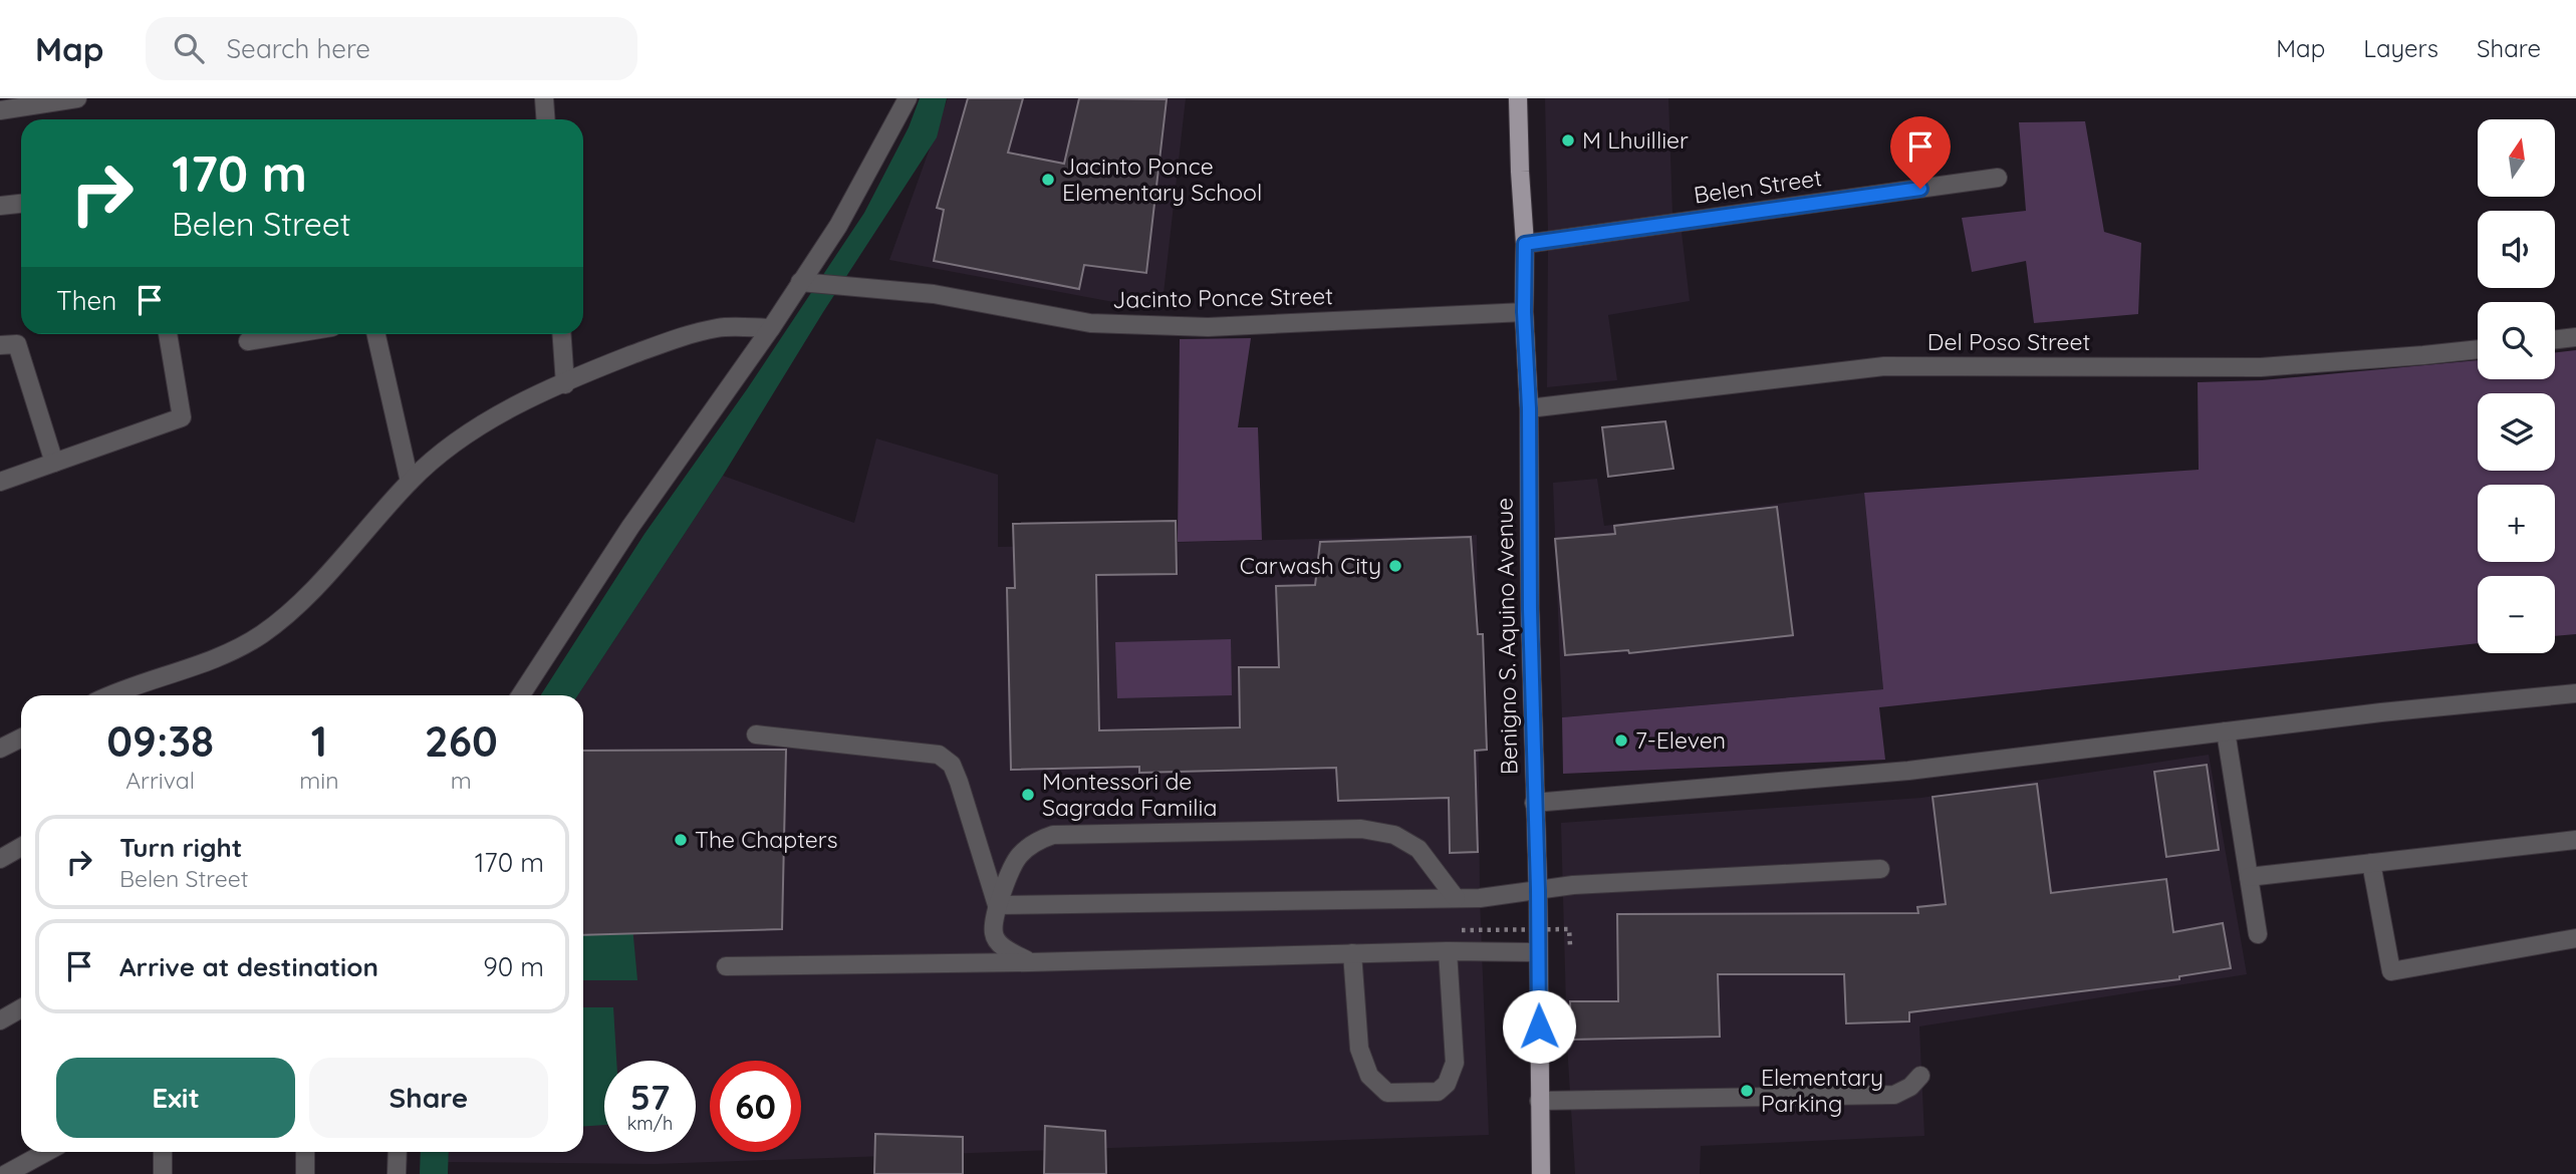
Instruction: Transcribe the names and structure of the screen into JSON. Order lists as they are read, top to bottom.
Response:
{
  "streets": {
    "main road": ["Benigno S. Aquino Avenue"],
    "street": ["Belen Street", "Jacinto Ponce Street", "Del Poso Street"]
  },
  "crossings": [
    ["Belen Street", "Benigno S. Aquino Avenue"],
    ["Jacinto Ponce Street", "Benigno S. Aquino Avenue"],
    ["Del Poso Street", "Benigno S. Aquino Avenue"]
  ],
  "places": [
    "M Lhuillier",
    "Jacinto Ponce Elementary School",
    "Carwash City",
    "7-Eleven",
    "Montessori de Sagrada Familia",
    "The Chapters",
    "Elementary Parking"
  ],
  "north": "top",
  "page": {
    "header": "Map",
    "search": "Search here",
    "nav": ["Map", "Layers", "Share"],
    "map_buttons": ["+", "−"],
    "turn": ["170 m", "Belen Street"],
    "then": "Then",
    "eta": [
      "09:38",
      "Arrival",
      "1",
      "min",
      "260",
      "m"
    ],
    "list": [
      {
        "name": "Turn right",
        "note": "Belen Street",
        "value": "170 m"
      },
      {
        "name": "Arrive at destination",
        "value": "90 m"
      }
    ],
    "buttons": ["Exit", "Share"],
    "speed": "57 km/h",
    "limit": "60"
  }
}
